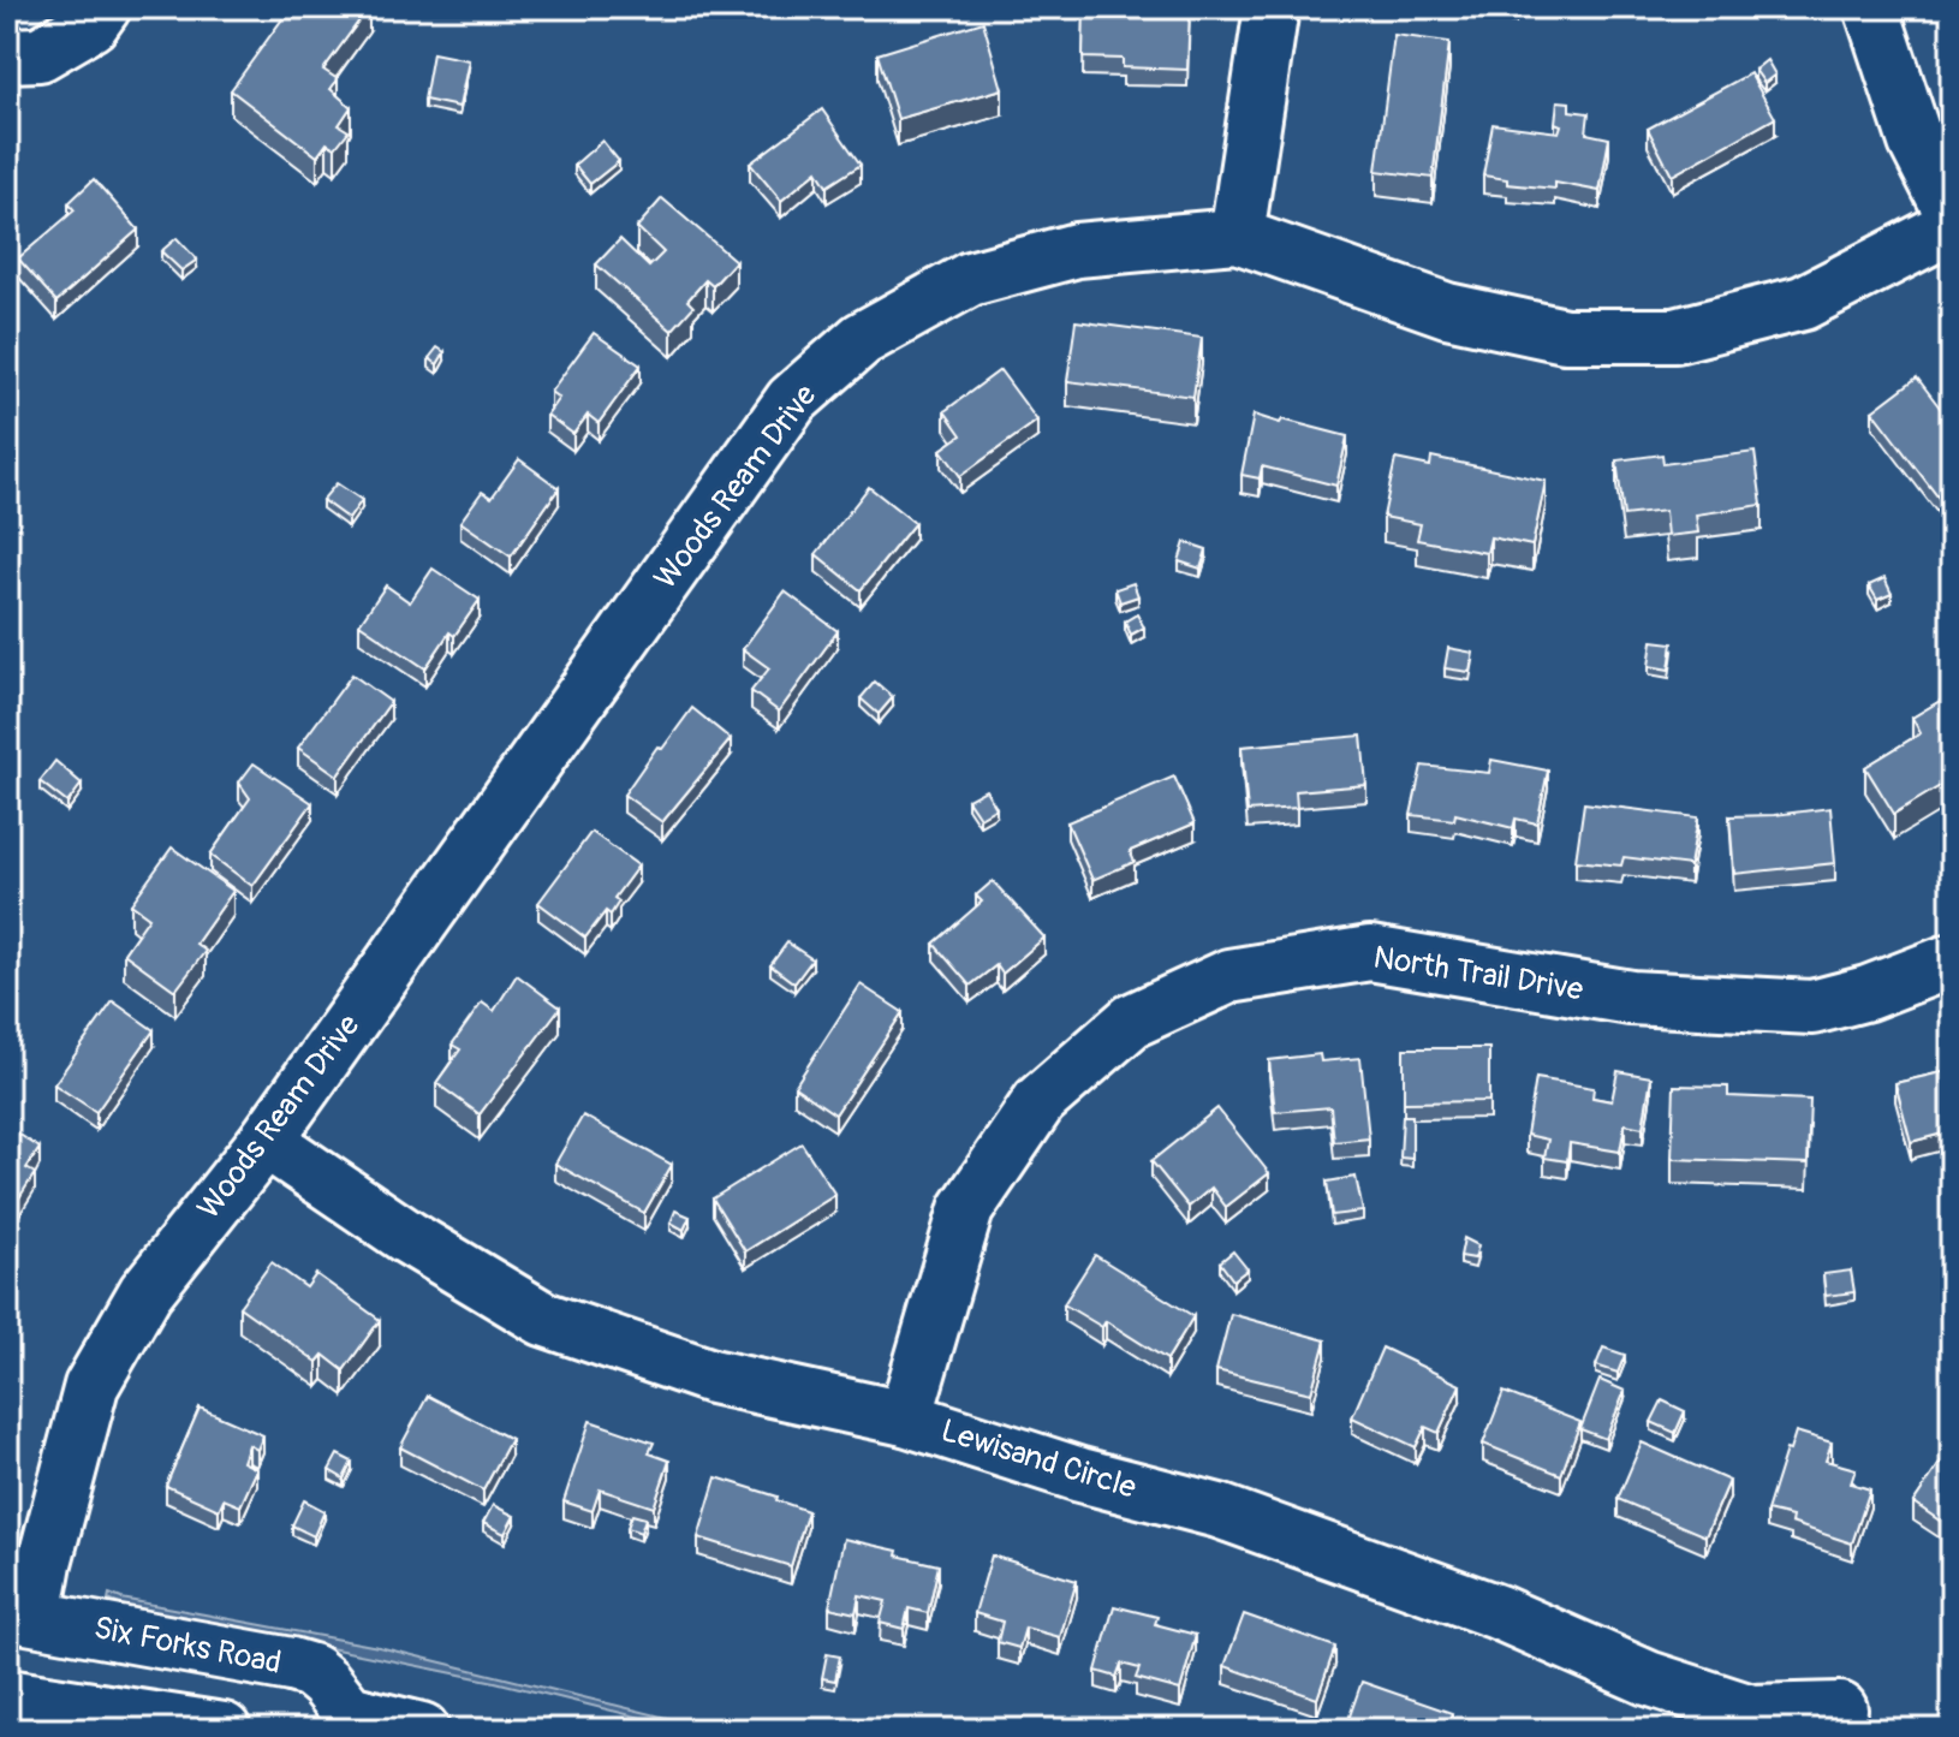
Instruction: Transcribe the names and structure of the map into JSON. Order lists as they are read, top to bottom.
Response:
{
  "streets": {
    "street": [
      "Woods Ream Drive",
      "North Trail Drive",
      "Lewisand Circle",
      "Six Forks Road"
    ]
  },
  "crossings": [
    ["Woods Ream Drive", "Lewisand Circle"],
    ["Woods Ream Drive", "Six Forks Road"],
    ["North Trail Drive", "Lewisand Circle"]
  ]
}
